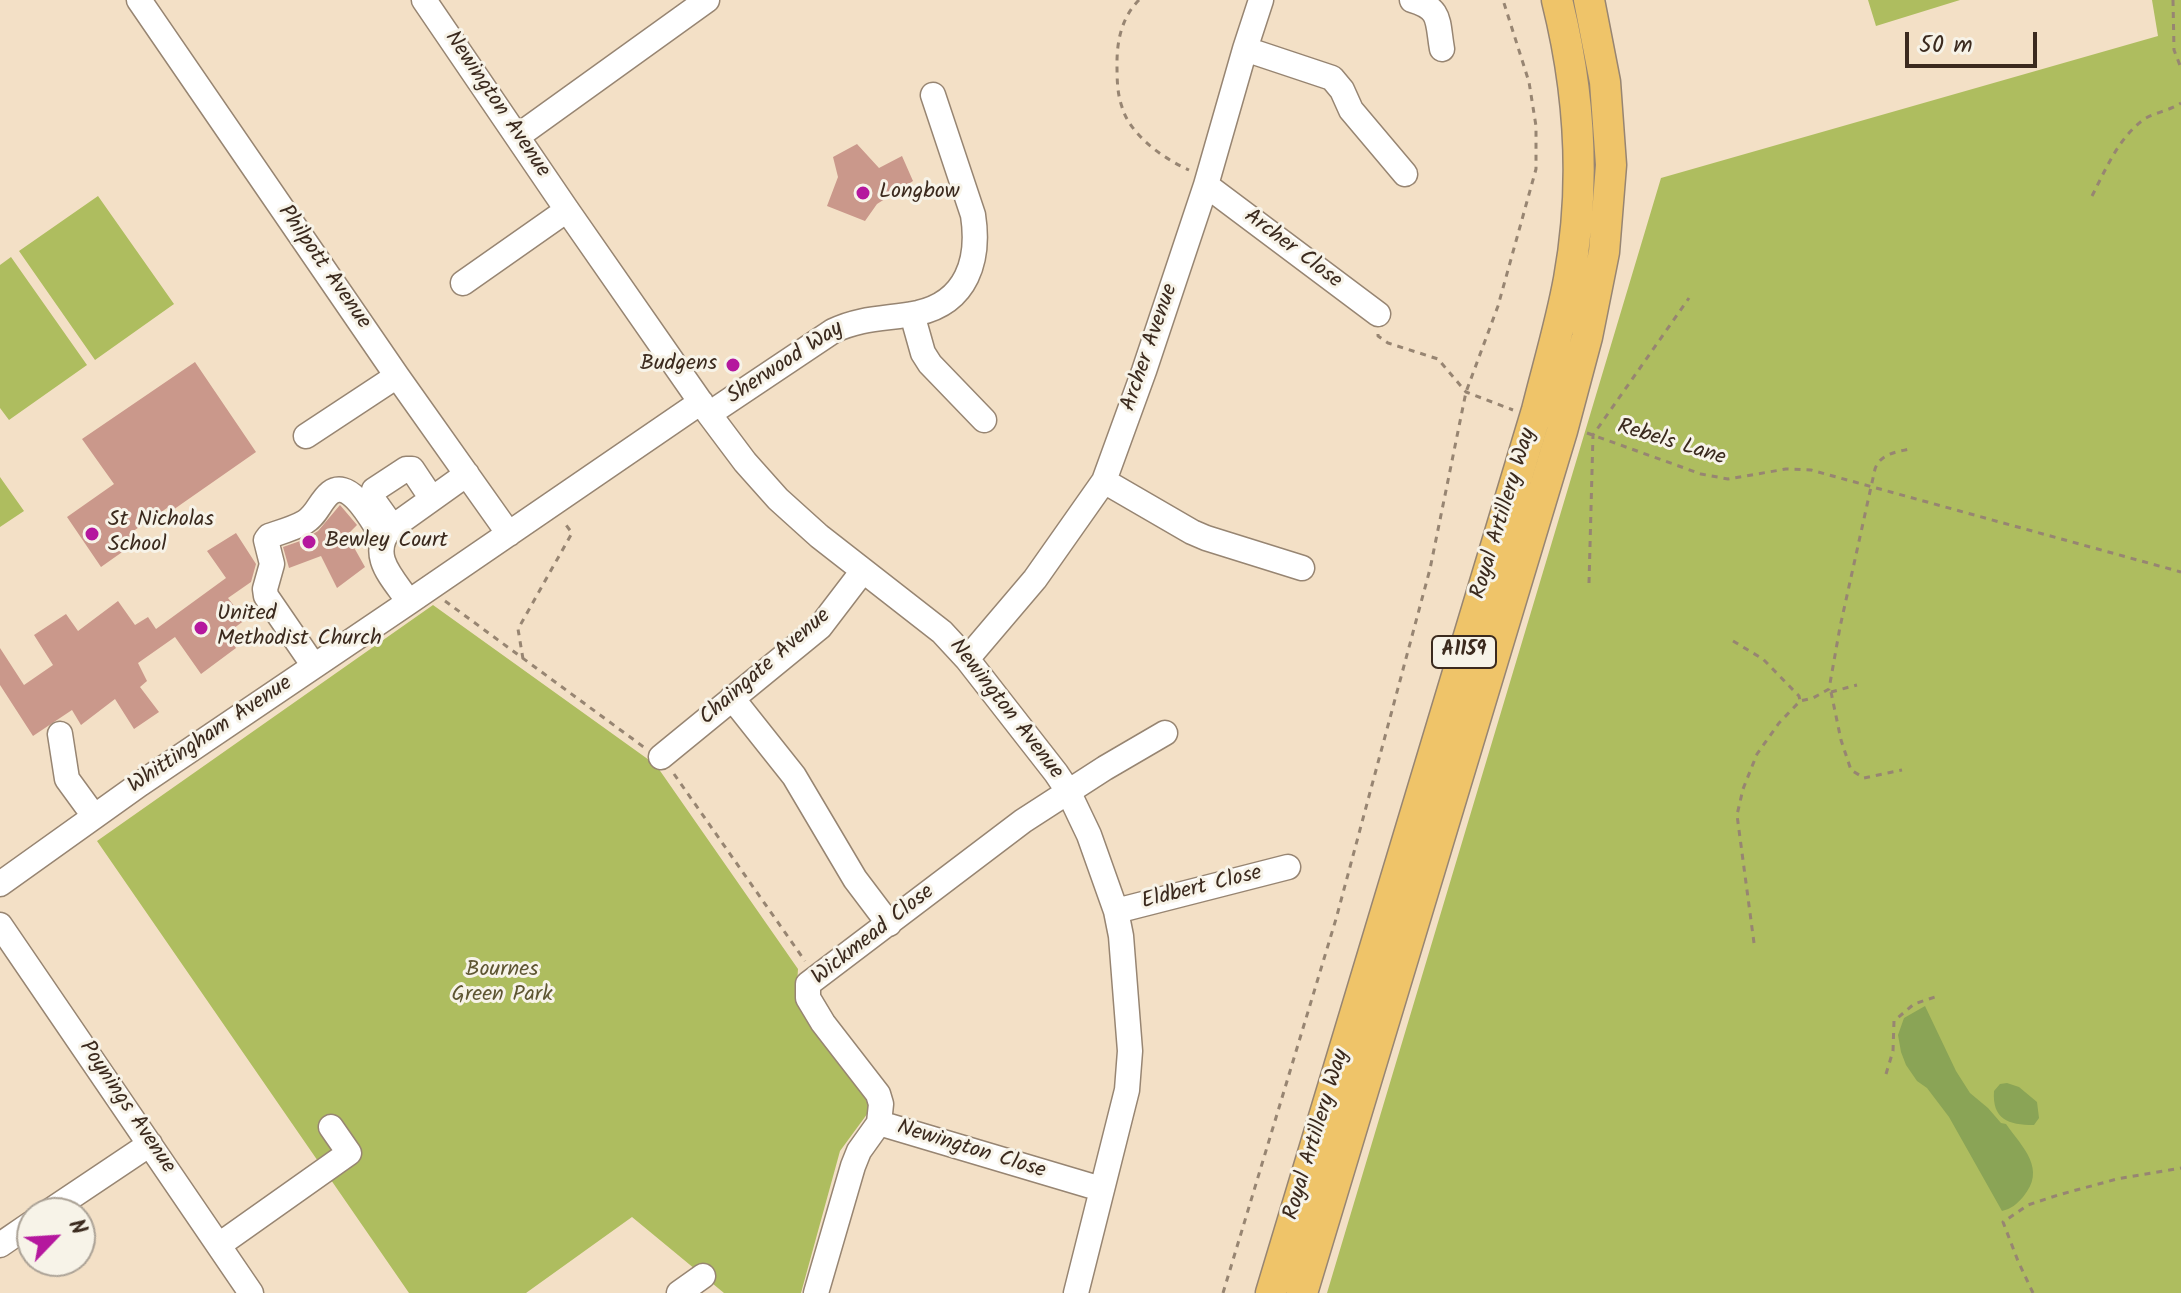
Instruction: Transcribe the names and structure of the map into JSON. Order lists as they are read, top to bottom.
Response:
{
  "streets": {
    "main road": ["Royal Artillery Way", "A1159"],
    "street": [
      "Newington Avenue",
      "Archer Close",
      "Philpott Avenue",
      "Archer Avenue",
      "Sherwood Way",
      "Chaingate Avenue",
      "Whittingham Avenue",
      "Eldbert Close",
      "Wickmead Close",
      "Poynings Avenue",
      "Newington Close"
    ],
    "path": ["Rebels Lane"]
  },
  "crossings": [
    ["Newington Avenue", "Archer Avenue"],
    ["Newington Avenue", "Sherwood Way"],
    ["Newington Avenue", "Chaingate Avenue"],
    ["Newington Avenue", "Whittingham Avenue"],
    ["Newington Avenue", "Eldbert Close"],
    ["Newington Avenue", "Wickmead Close"],
    ["Newington Avenue", "Newington Close"],
    ["Archer Close", "Archer Avenue"],
    ["Philpott Avenue", "Whittingham Avenue"],
    ["Sherwood Way", "Whittingham Avenue"],
    ["Wickmead Close", "Newington Close"]
  ],
  "parks": ["Bournes Green Park"],
  "places": [
    "Longbow",
    "Budgens",
    "St Nicholas School",
    "Bewley Court",
    "United Methodist Church"
  ],
  "scale_bar": "50 m",
  "north": "top right"
}
